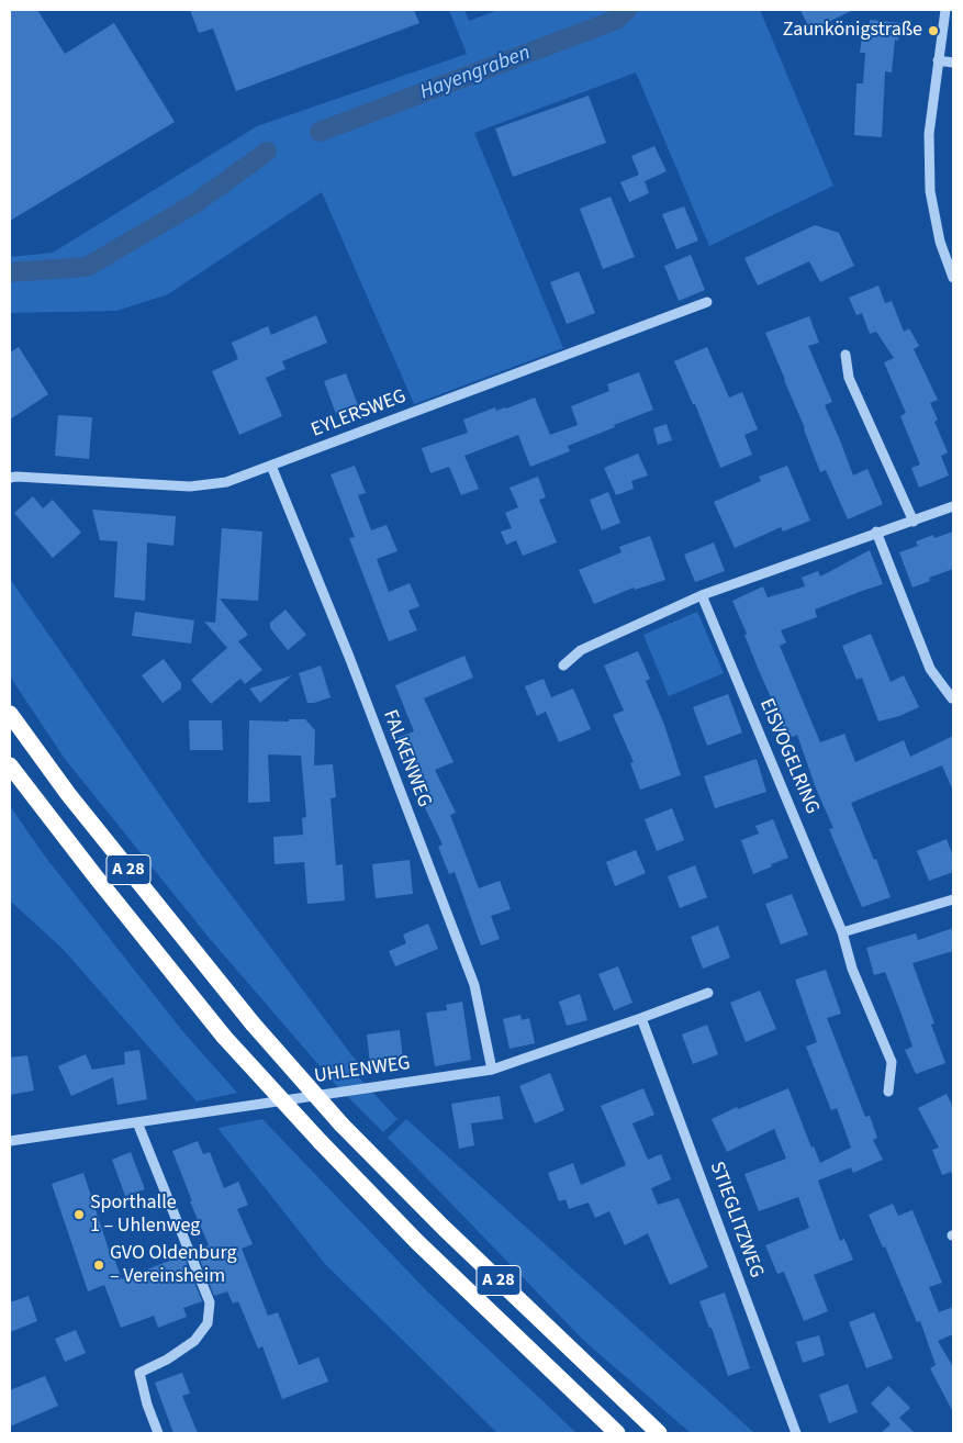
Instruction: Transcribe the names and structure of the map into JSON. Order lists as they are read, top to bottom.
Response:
{
  "streets": {
    "highway": ["A 28"],
    "street": [
      "EYLERSWEG",
      "EISVOGELRING",
      "FALKENWEG",
      "UHLENWEG",
      "STIEGLITZWEG"
    ]
  },
  "crossings": [
    ["EYLERSWEG", "FALKENWEG"],
    ["FALKENWEG", "UHLENWEG"],
    ["UHLENWEG", "STIEGLITZWEG"]
  ],
  "water": ["Hayengraben"],
  "places": ["Zaunkönigstraße", "Sporthalle 1 – Uhlenweg", "GVO Oldenburg – Vereinsheim"]
}
